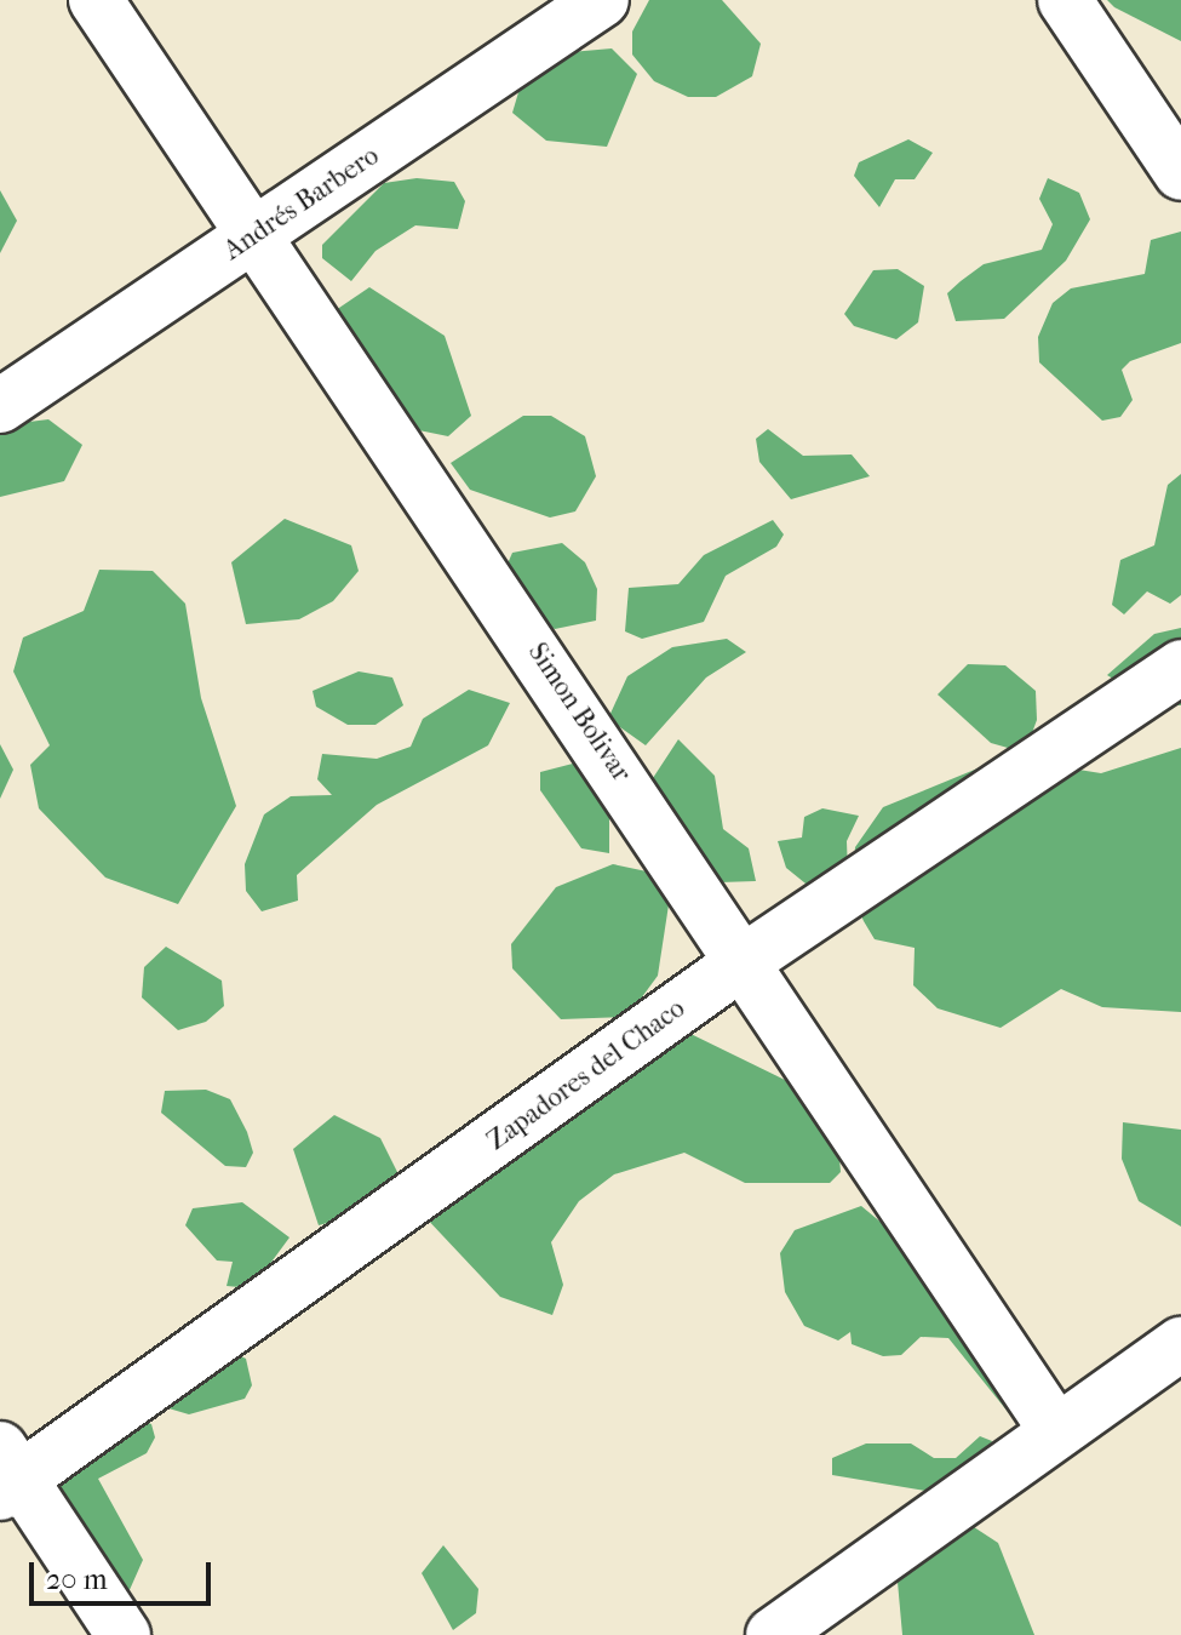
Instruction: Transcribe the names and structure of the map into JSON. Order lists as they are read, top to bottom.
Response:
{
  "streets": {
    "street": ["Andrés Barbero", "Simon Bolivar", "Zapadores del Chaco"]
  },
  "crossings": [
    ["Andrés Barbero", "Simon Bolivar"],
    ["Simon Bolivar", "Zapadores del Chaco"]
  ],
  "scale_bar": "20 m"
}
